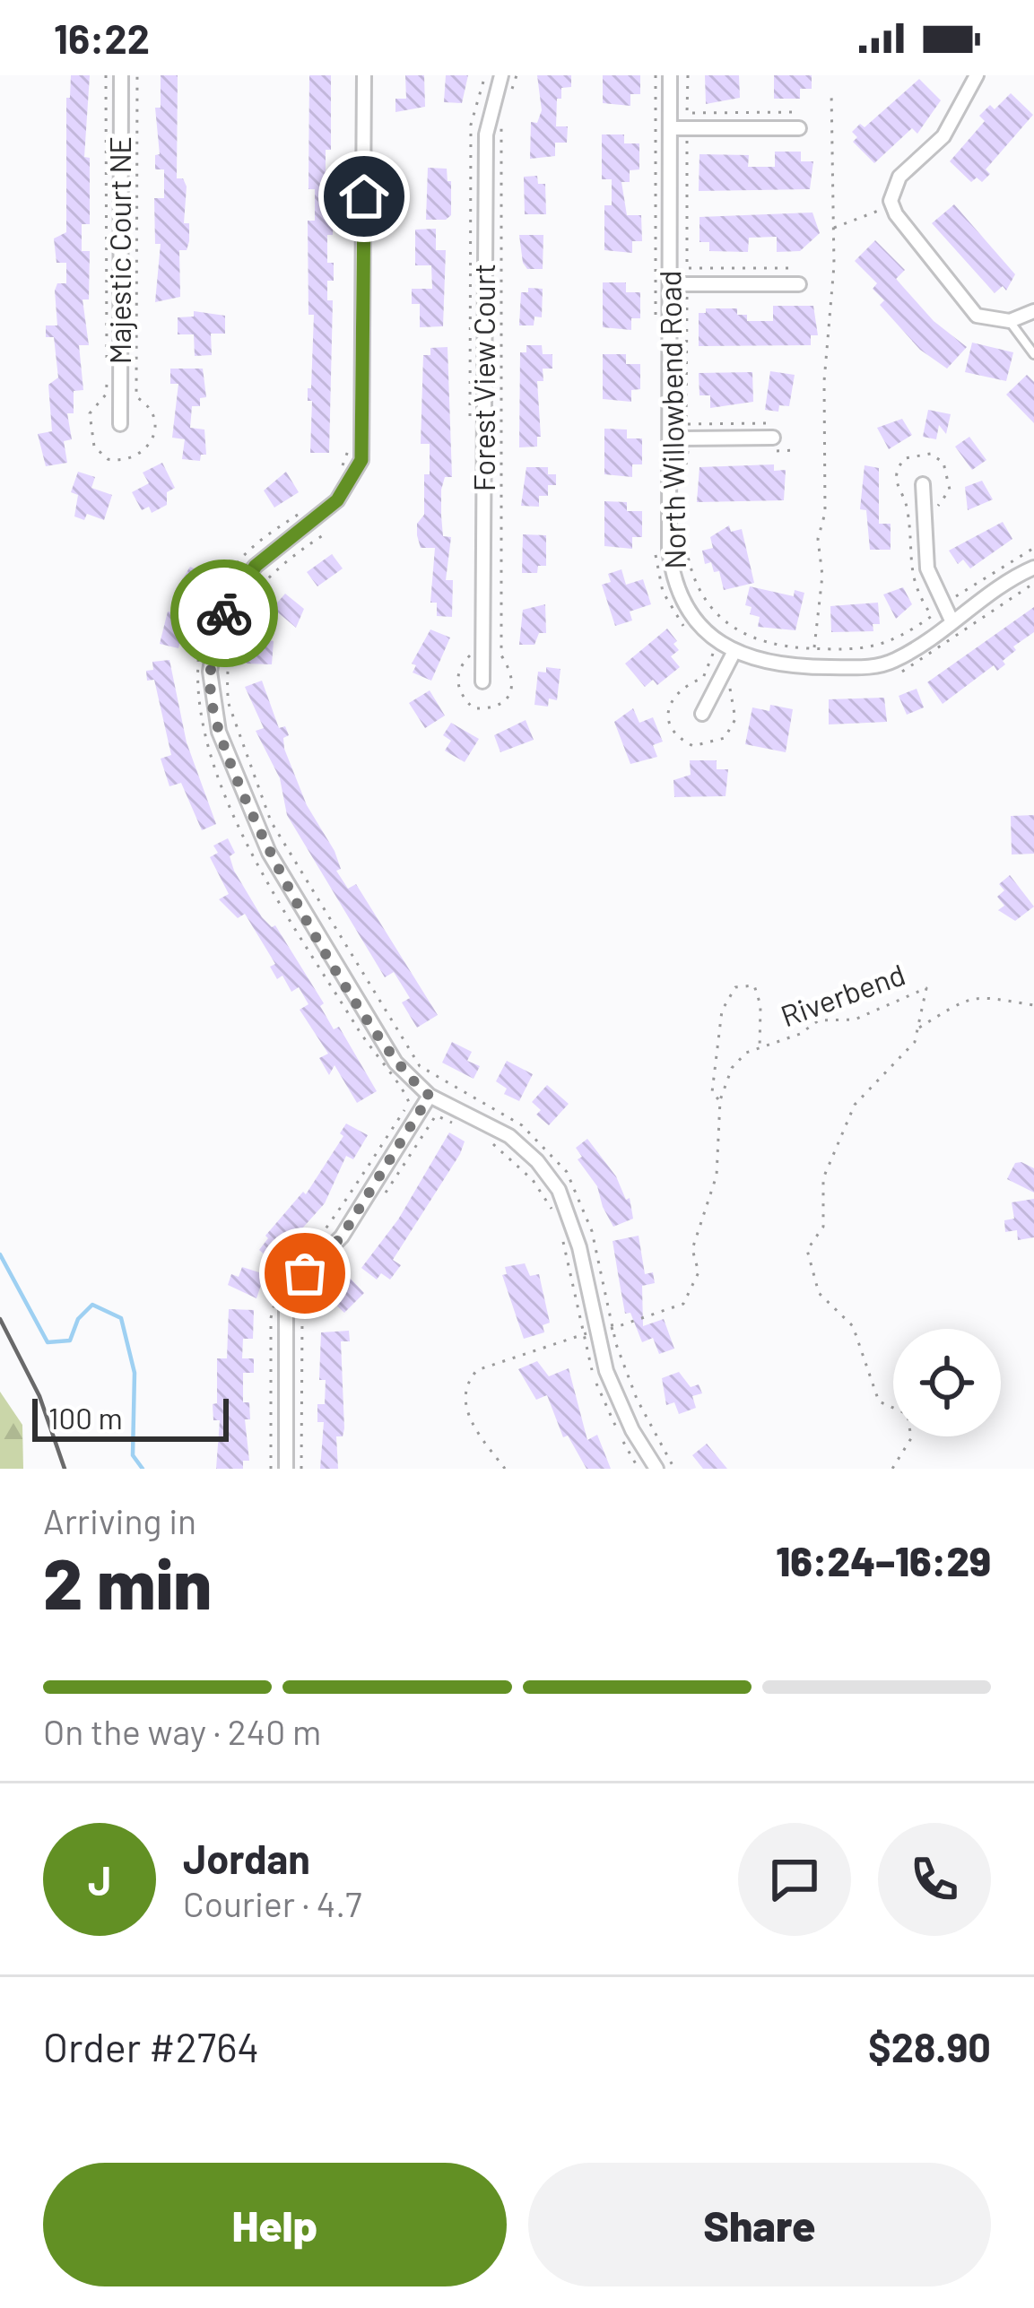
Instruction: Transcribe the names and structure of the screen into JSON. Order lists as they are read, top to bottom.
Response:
{
  "streets": {
    "street": ["Majestic Court NE", "Forest View Court", "North Willowbend Road"],
    "path": ["Riverbend"]
  },
  "scale_bar": "100 m",
  "page": {
    "status": "16:22",
    "scale": "100 m",
    "heading": ["2 min", "Arriving in", "16:24–16:29"],
    "panel": [
      "Jordan",
      "Courier · 4.7",
      "Order #2764",
      "$28.90"
    ],
    "bar": "On the way · 240 m",
    "round": "J",
    "buttons": ["Help", "Share"]
  }
}
